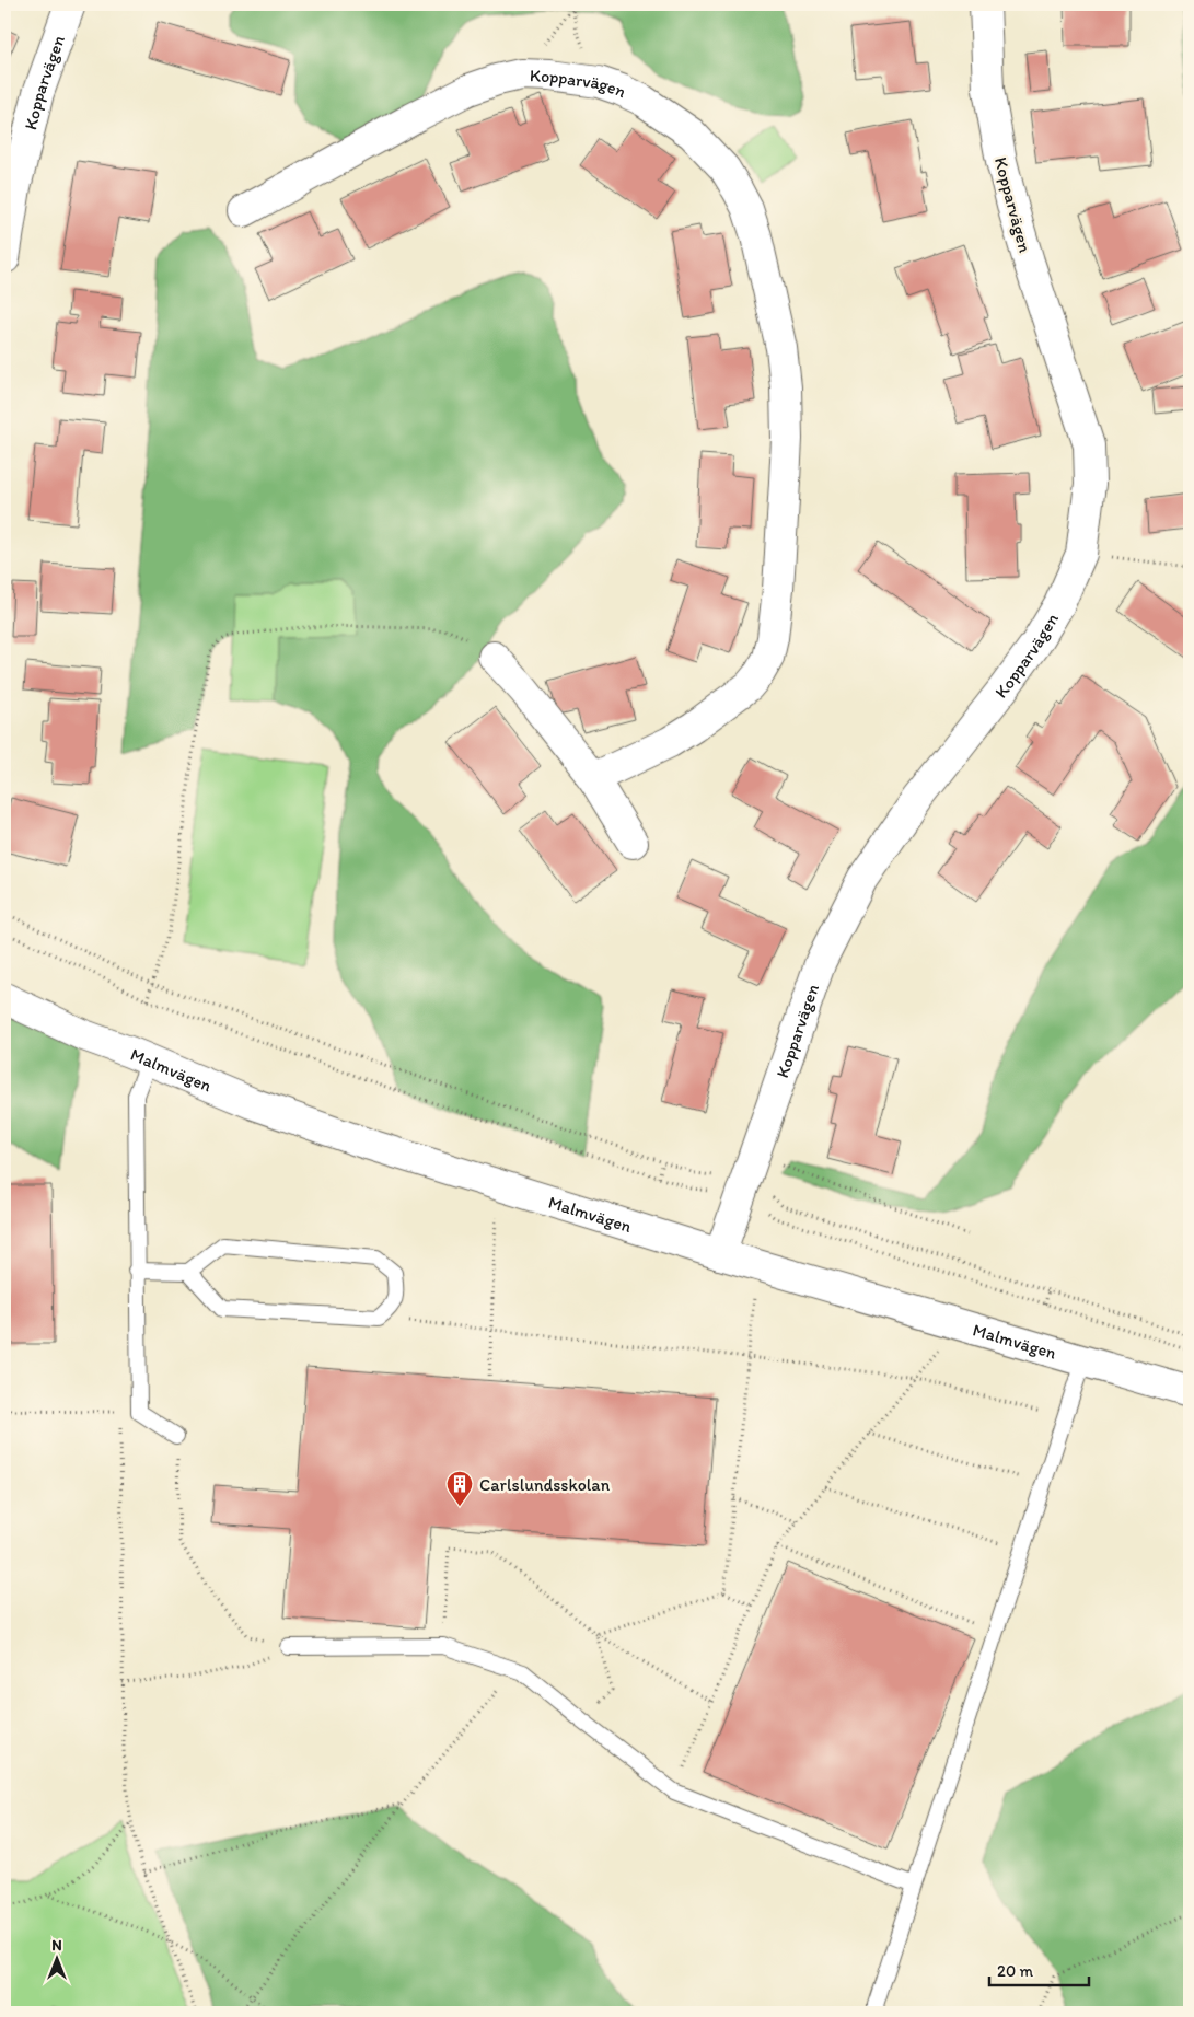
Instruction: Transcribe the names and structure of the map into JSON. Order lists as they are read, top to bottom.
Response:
{
  "streets": {
    "street": ["Kopparvägen", "Malmvägen"]
  },
  "crossings": [
    ["Kopparvägen", "Malmvägen"]
  ],
  "places": {
    "building": ["Carlslundsskolan"]
  },
  "scale_bar": "20 m",
  "north": "top"
}
